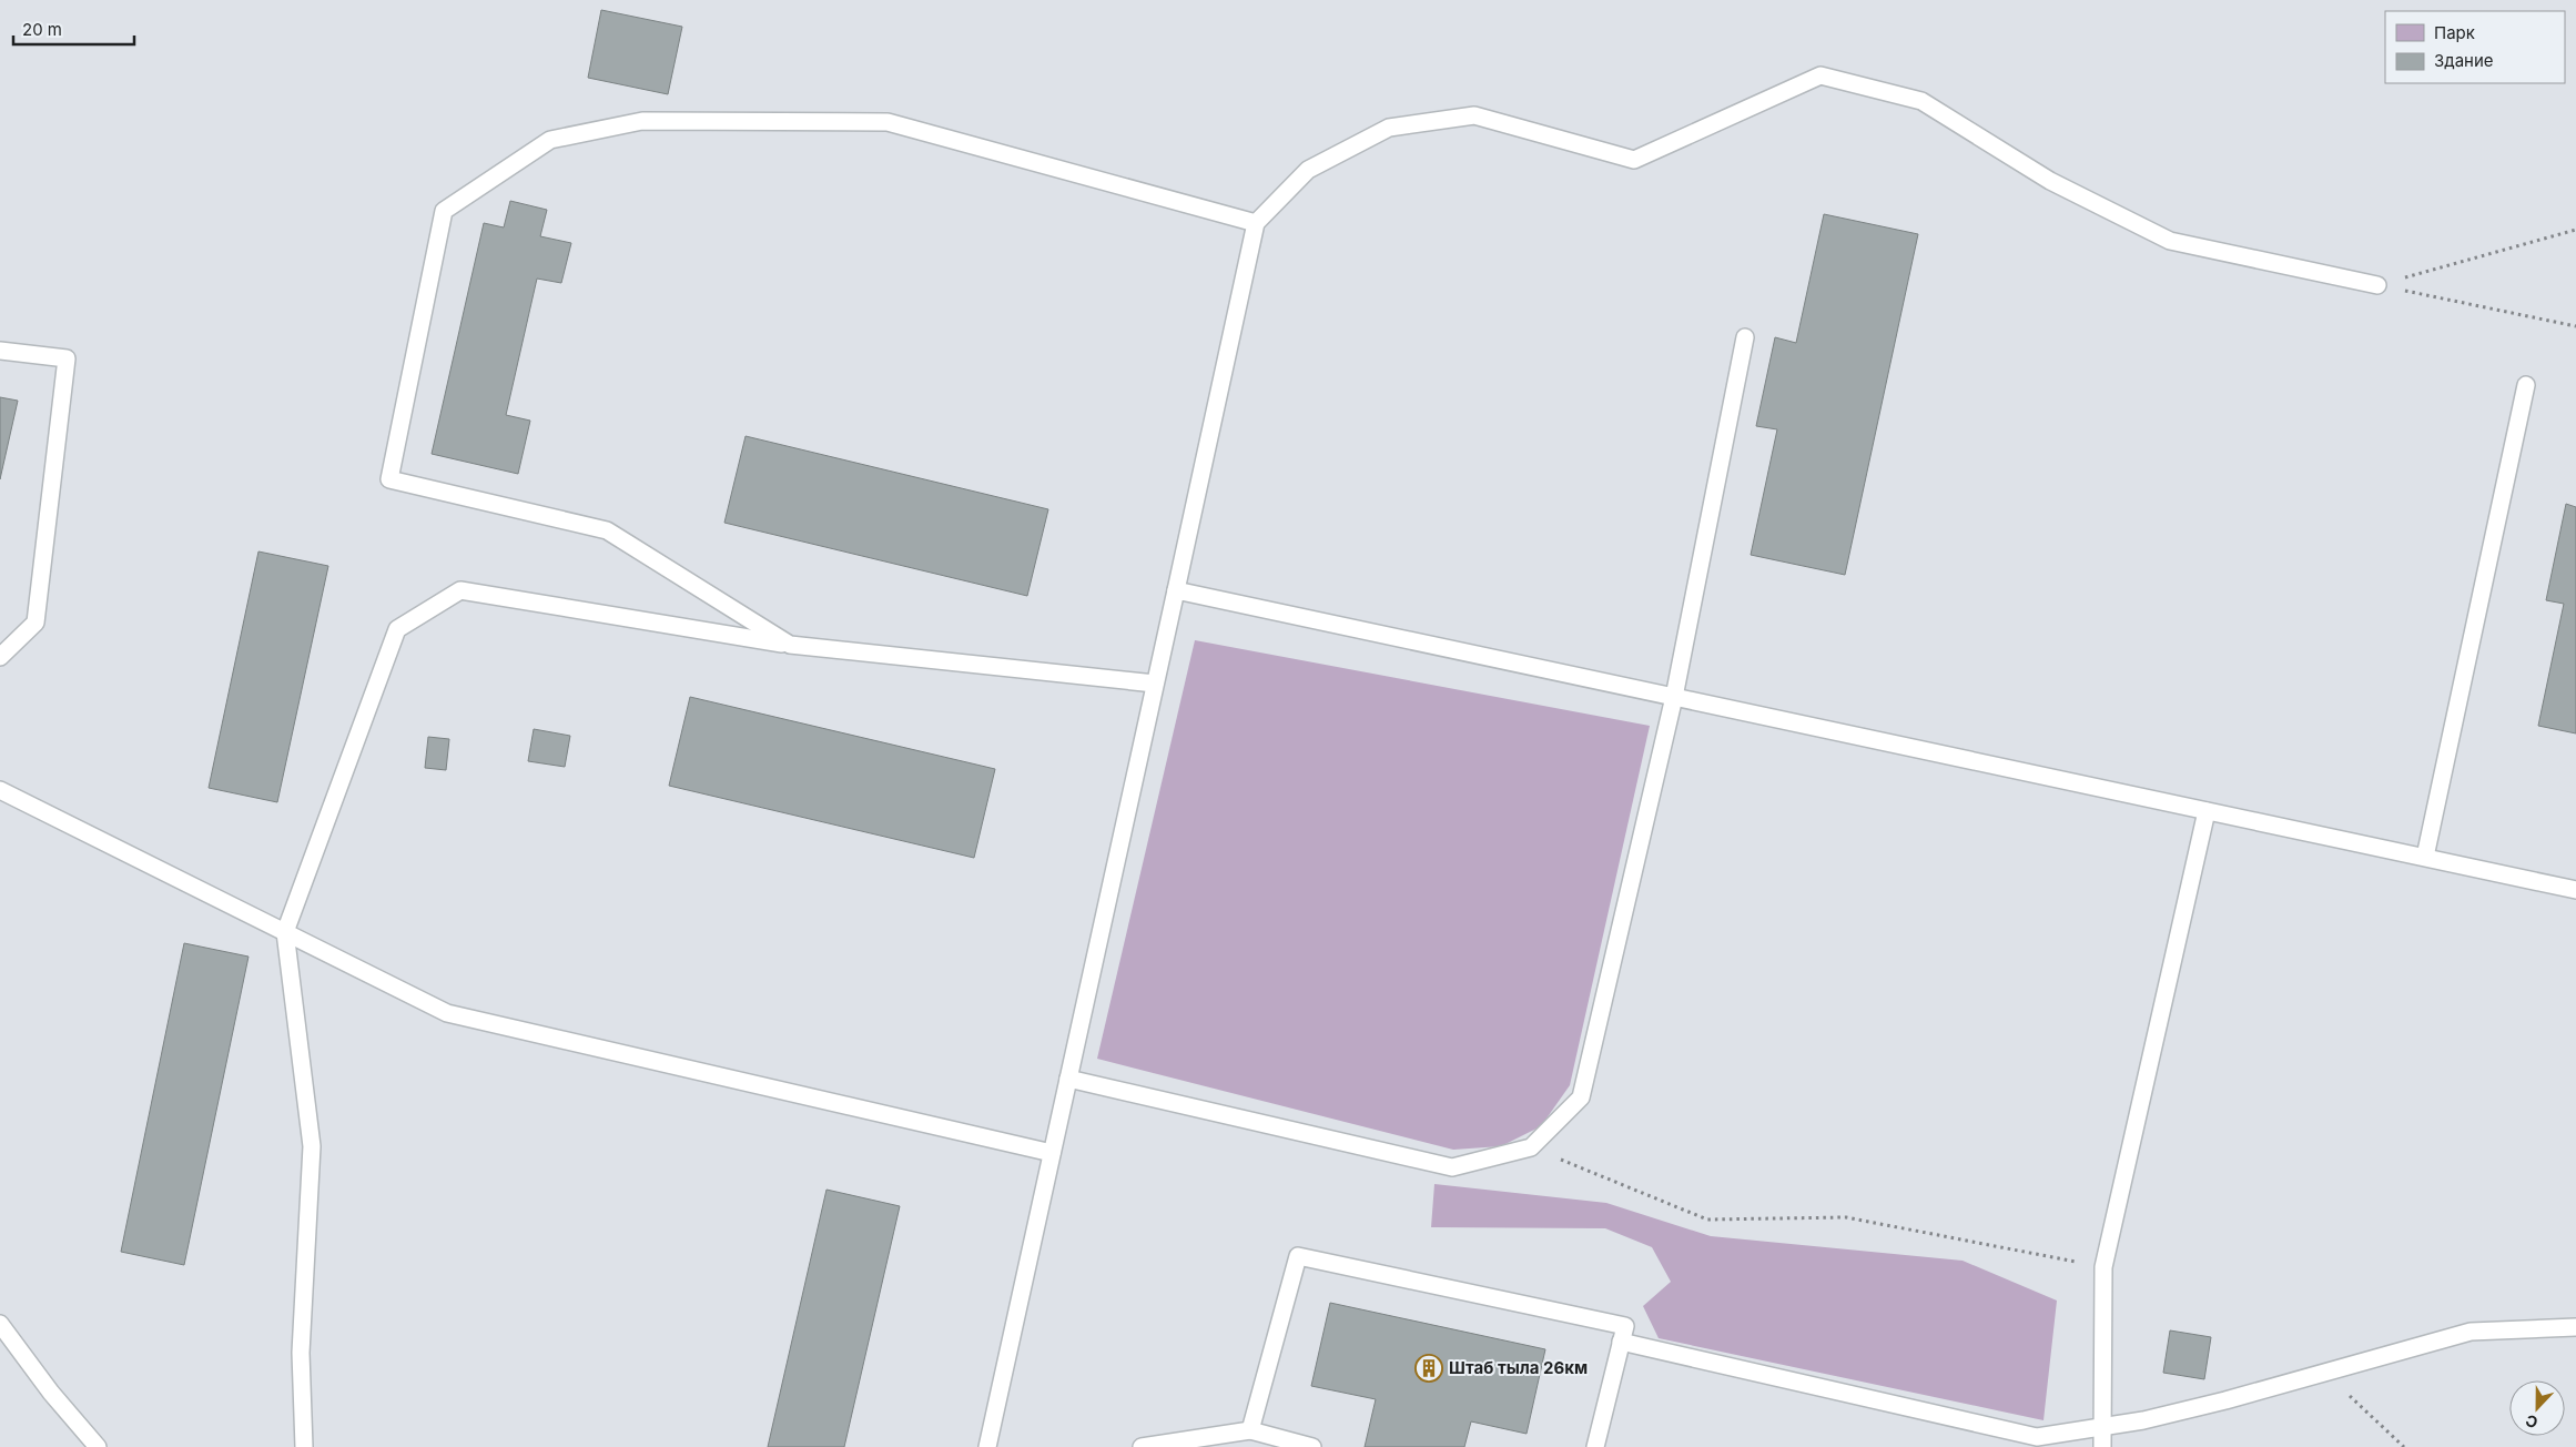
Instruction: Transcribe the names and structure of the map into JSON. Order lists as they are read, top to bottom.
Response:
{
  "places": {
    "building": ["Штаб тыла 26км"]
  },
  "legend": ["Парк", "Здание"],
  "scale_bar": "20 m",
  "north": "bottom"
}
